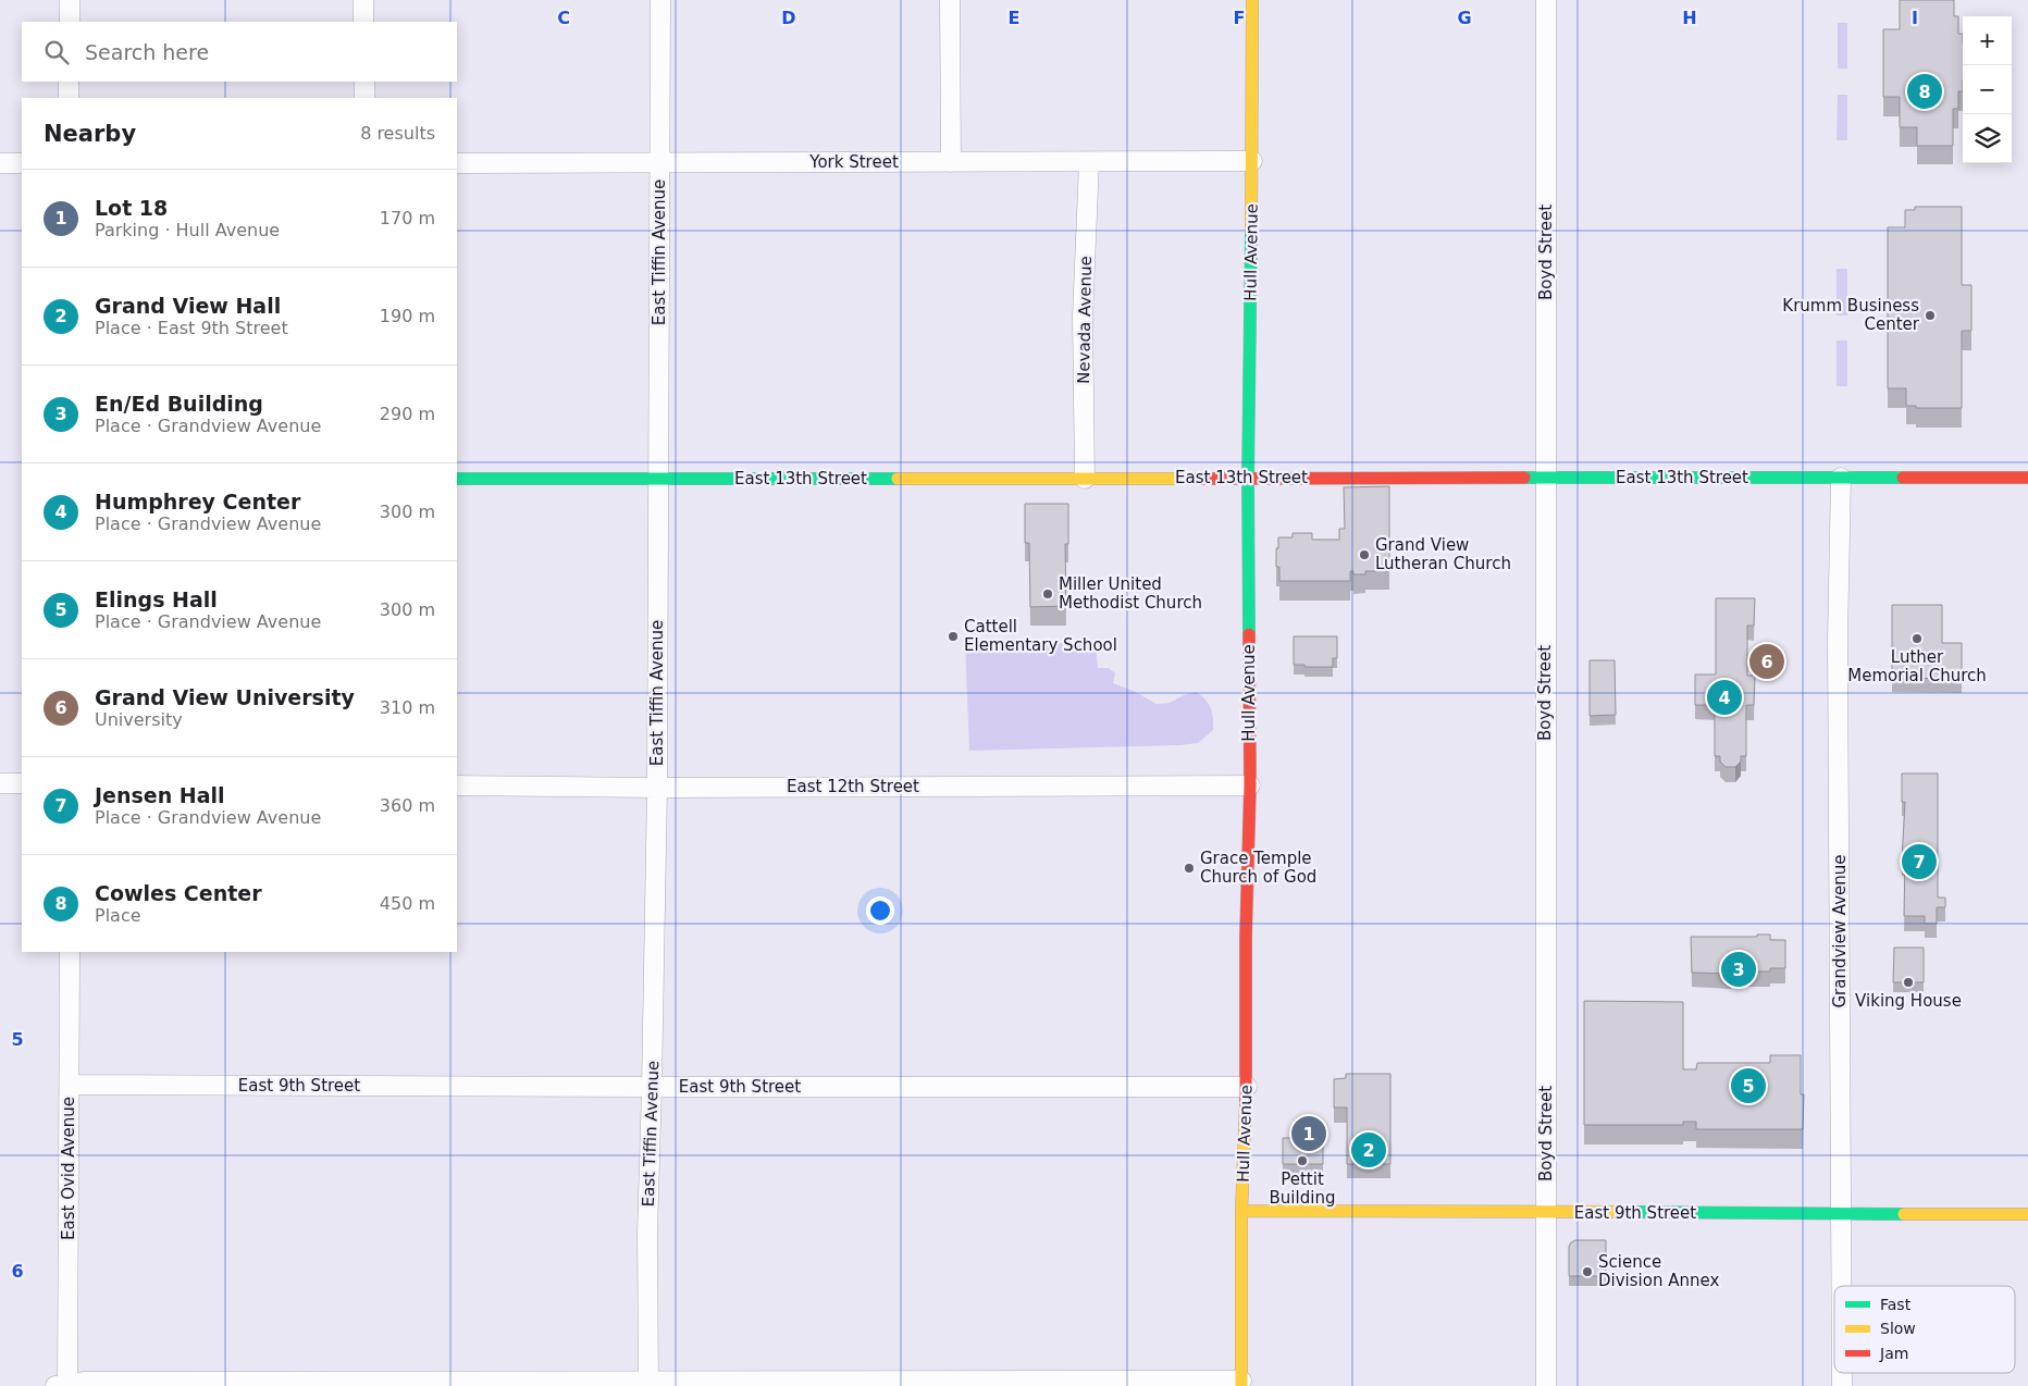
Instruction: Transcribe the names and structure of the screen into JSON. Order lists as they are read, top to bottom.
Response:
{
  "streets": {
    "street": [
      "York Street",
      "East Tiffin Avenue",
      "Hull Avenue",
      "Boyd Street",
      "Nevada Avenue",
      "East 13th Street",
      "East 12th Street",
      "Grandview Avenue",
      "East 9th Street",
      "East Ovid Avenue"
    ]
  },
  "crossings": [
    ["York Street", "East Tiffin Avenue"],
    ["York Street", "Hull Avenue"],
    ["York Street", "Nevada Avenue"],
    ["East Tiffin Avenue", "East 13th Street"],
    ["East Tiffin Avenue", "East 12th Street"],
    ["East Tiffin Avenue", "East 9th Street"],
    ["Hull Avenue", "East 13th Street"],
    ["Hull Avenue", "East 12th Street"],
    ["Hull Avenue", "East 9th Street"],
    ["Boyd Street", "East 13th Street"],
    ["Boyd Street", "East 9th Street"],
    ["Nevada Avenue", "East 13th Street"],
    ["East 13th Street", "Grandview Avenue"],
    ["Grandview Avenue", "East 9th Street"],
    ["East 9th Street", "East Ovid Avenue"]
  ],
  "places": [
    "Krumm Business Center",
    "Grand View Lutheran Church",
    "Miller United Methodist Church",
    "Cattell Elementary School",
    "Luther Memorial Church",
    "Grace Temple Church of God",
    "Viking House",
    "Pettit Building",
    "Science Division Annex"
  ],
  "legend": ["Fast", "Slow", "Jam"],
  "page": {
    "map_buttons": ["+", "−"],
    "search": "Search here",
    "pins": [
      "8",
      "6",
      "4",
      "7",
      "3",
      "5",
      "1",
      "2"
    ],
    "heading": ["Nearby", "8 results"],
    "list": [
      {
        "mark": "1",
        "name": "Lot 18",
        "note": "Parking · Hull Avenue",
        "value": "170 m"
      },
      {
        "mark": "2",
        "name": "Grand View Hall",
        "note": "Place · East 9th Street",
        "value": "190 m"
      },
      {
        "mark": "3",
        "name": "En/Ed Building",
        "note": "Place · Grandview Avenue",
        "value": "290 m"
      },
      {
        "mark": "4",
        "name": "Humphrey Center",
        "note": "Place · Grandview Avenue",
        "value": "300 m"
      },
      {
        "mark": "5",
        "name": "Elings Hall",
        "note": "Place · Grandview Avenue",
        "value": "300 m"
      },
      {
        "mark": "6",
        "name": "Grand View University",
        "note": "University",
        "value": "310 m"
      },
      {
        "mark": "7",
        "name": "Jensen Hall",
        "note": "Place · Grandview Avenue",
        "value": "360 m"
      },
      {
        "mark": "8",
        "name": "Cowles Center",
        "note": "Place",
        "value": "450 m"
      }
    ]
  },
  "grid": {
    "columns": [
      "C",
      "D",
      "E",
      "F",
      "G",
      "H",
      "I"
    ],
    "rows": ["5", "6"]
  }
}
